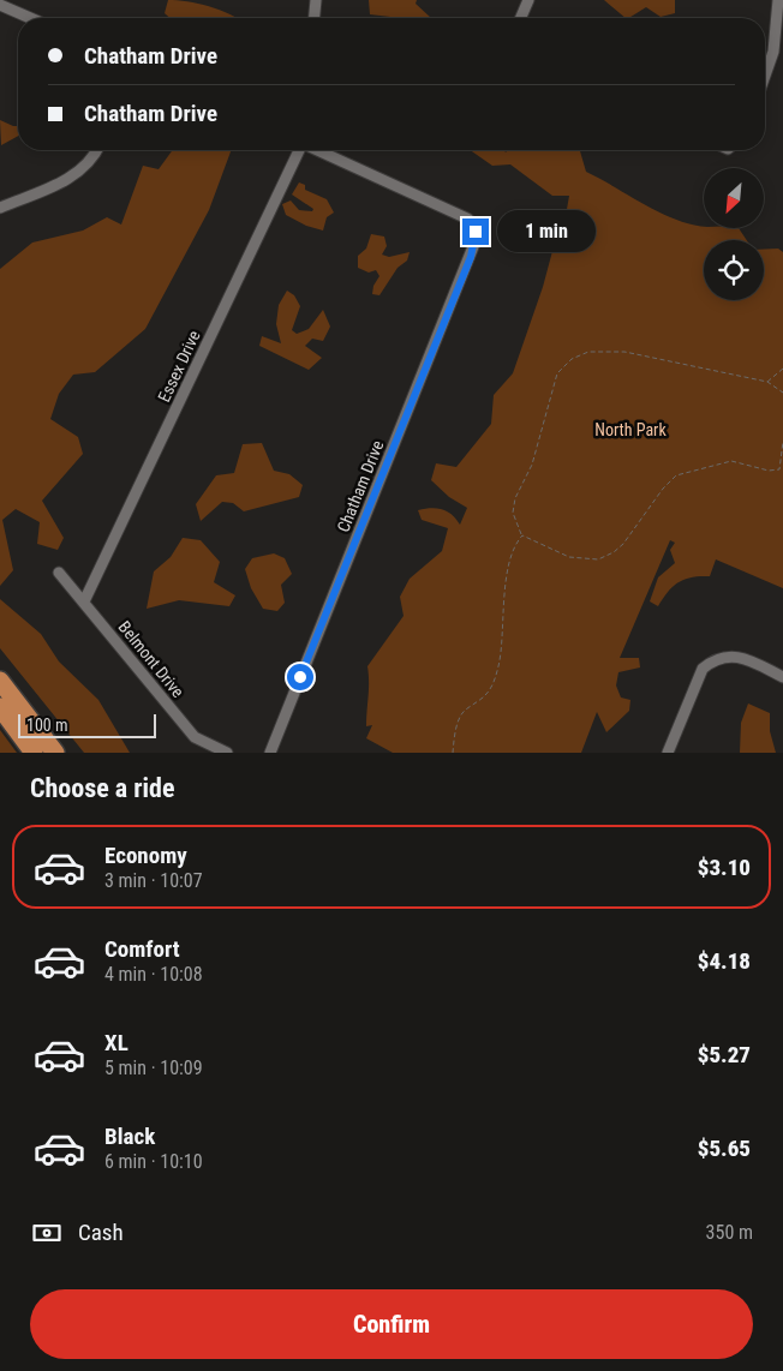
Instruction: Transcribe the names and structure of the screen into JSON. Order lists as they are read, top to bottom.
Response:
{
  "streets": {
    "street": ["Essex Drive", "Chatham Drive", "Belmont Drive"]
  },
  "crossings": [
    ["Essex Drive", "Belmont Drive"]
  ],
  "parks": ["North Park"],
  "scale_bar": "100 m",
  "north": "bottom left",
  "page": {
    "banner": ["Chatham Drive", "Chatham Drive"],
    "bubble": "1 min",
    "scale": "100 m",
    "heading": "Choose a ride",
    "list": [
      {
        "name": "Economy",
        "note": "3 min · 10:07",
        "value": "$3.10"
      },
      {
        "name": "Comfort",
        "note": "4 min · 10:08",
        "value": "$4.18"
      },
      {
        "name": "XL",
        "note": "5 min · 10:09",
        "value": "$5.27"
      },
      {
        "name": "Black",
        "note": "6 min · 10:10",
        "value": "$5.65"
      }
    ],
    "pay": ["Cash", "350 m"],
    "buttons": "Confirm"
  }
}
